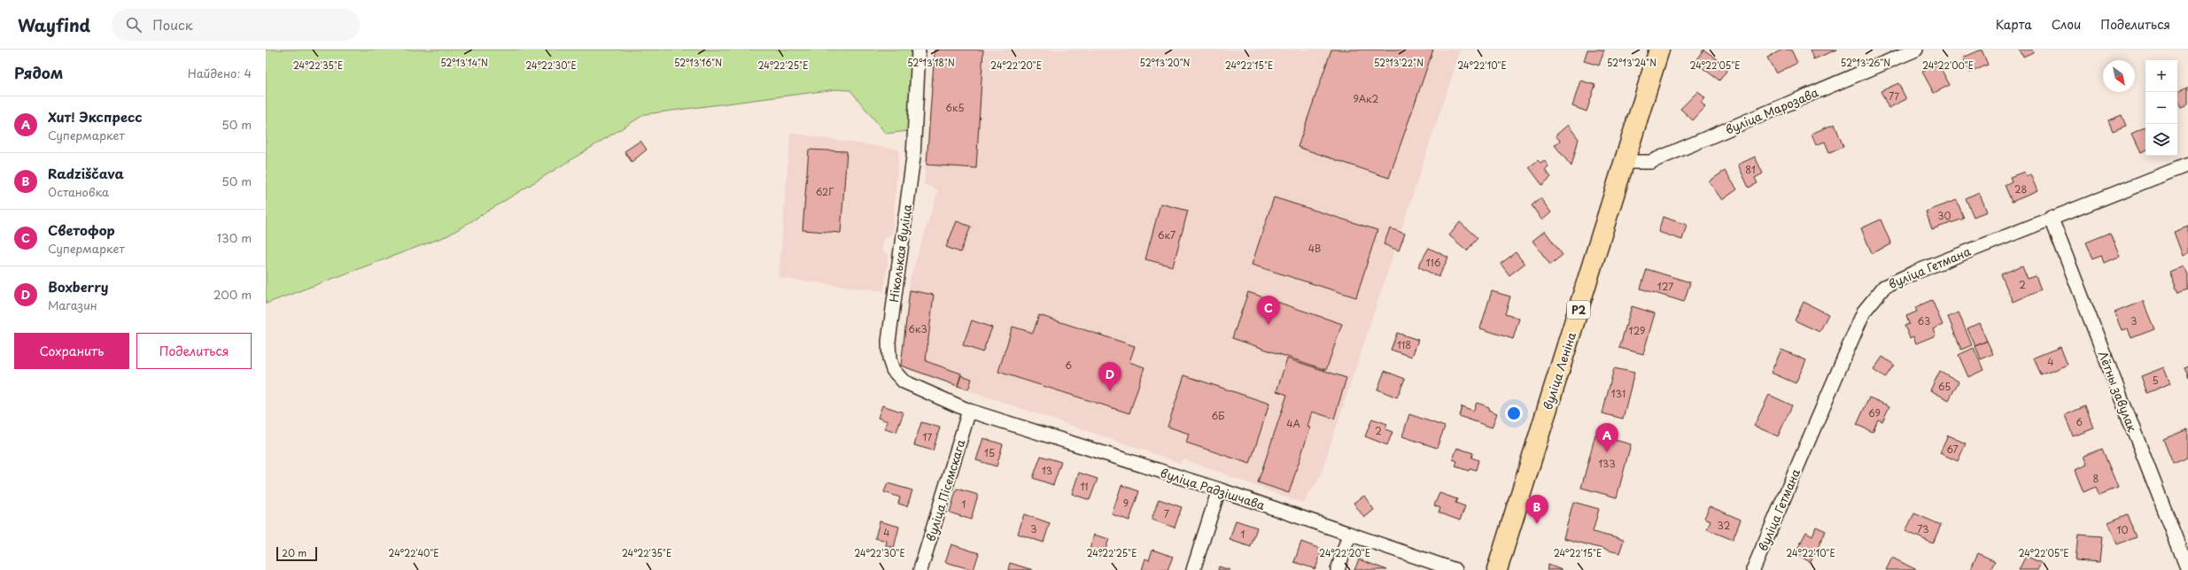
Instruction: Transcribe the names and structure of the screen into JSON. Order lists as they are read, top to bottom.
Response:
{
  "streets": {
    "main road": ["Р2", "вуліца Леніна"],
    "street": [
      "вуліца Марозава",
      "Ніколькая вуліца",
      "вуліца Гетмана",
      "Лётны завулак",
      "вуліца Радзішчава",
      "вуліца Пісемскага"
    ]
  },
  "crossings": [
    ["вуліца Марозава", "вуліца Леніна"],
    ["Ніколькая вуліца", "вуліца Радзішчава"],
    ["Ніколькая вуліца", "вуліца Пісемскага"],
    ["вуліца Гетмана", "Лётны завулак"],
    ["вуліца Радзішчава", "вуліца Пісемскага"]
  ],
  "house_numbers": [
    "77",
    "9Ак2",
    "6к5",
    "81",
    "28",
    "62Г",
    "30",
    "6к7",
    "4В",
    "116",
    "2",
    "127",
    "63",
    "3",
    "6к3",
    "129",
    "118",
    "4",
    "6",
    "5",
    "65",
    "131",
    "69",
    "6Б",
    "6",
    "4А",
    "2",
    "17",
    "67",
    "15",
    "133",
    "13",
    "8",
    "11",
    "9",
    "1",
    "7",
    "32",
    "3",
    "73",
    "10",
    "4",
    "1"
  ],
  "scale_bar": "20 m",
  "north": "bottom right",
  "page": {
    "header": "Wayfind",
    "search": "Поиск",
    "nav": ["Карта", "Слои", "Поделиться"],
    "heading": ["Рядом", "Найдено: 4"],
    "map_buttons": ["+", "−"],
    "list": [
      {
        "mark": "A",
        "name": "Хит! Экспресс",
        "note": "Супермаркет",
        "value": "50 m"
      },
      {
        "mark": "B",
        "name": "Radziščava",
        "note": "Остановка",
        "value": "50 m"
      },
      {
        "mark": "C",
        "name": "Светофор",
        "note": "Супермаркет",
        "value": "130 m"
      },
      {
        "mark": "D",
        "name": "Boxberry",
        "note": "Магазин",
        "value": "200 m"
      }
    ],
    "pins": [
      "C",
      "D",
      "A",
      "B"
    ],
    "buttons": ["Сохранить", "Поделиться"],
    "scale": "20 m"
  },
  "coordinates": [
    "52°13'14\"N",
    "52°13'16\"N",
    "52°13'18\"N",
    "52°13'20\"N",
    "52°13'22\"N",
    "52°13'24\"N",
    "52°13'26\"N",
    "24°22'35\"E",
    "24°22'30\"E",
    "24°22'25\"E",
    "24°22'20\"E",
    "24°22'15\"E",
    "24°22'10\"E",
    "24°22'05\"E",
    "24°22'00\"E",
    "24°22'40\"E"
  ]
}
